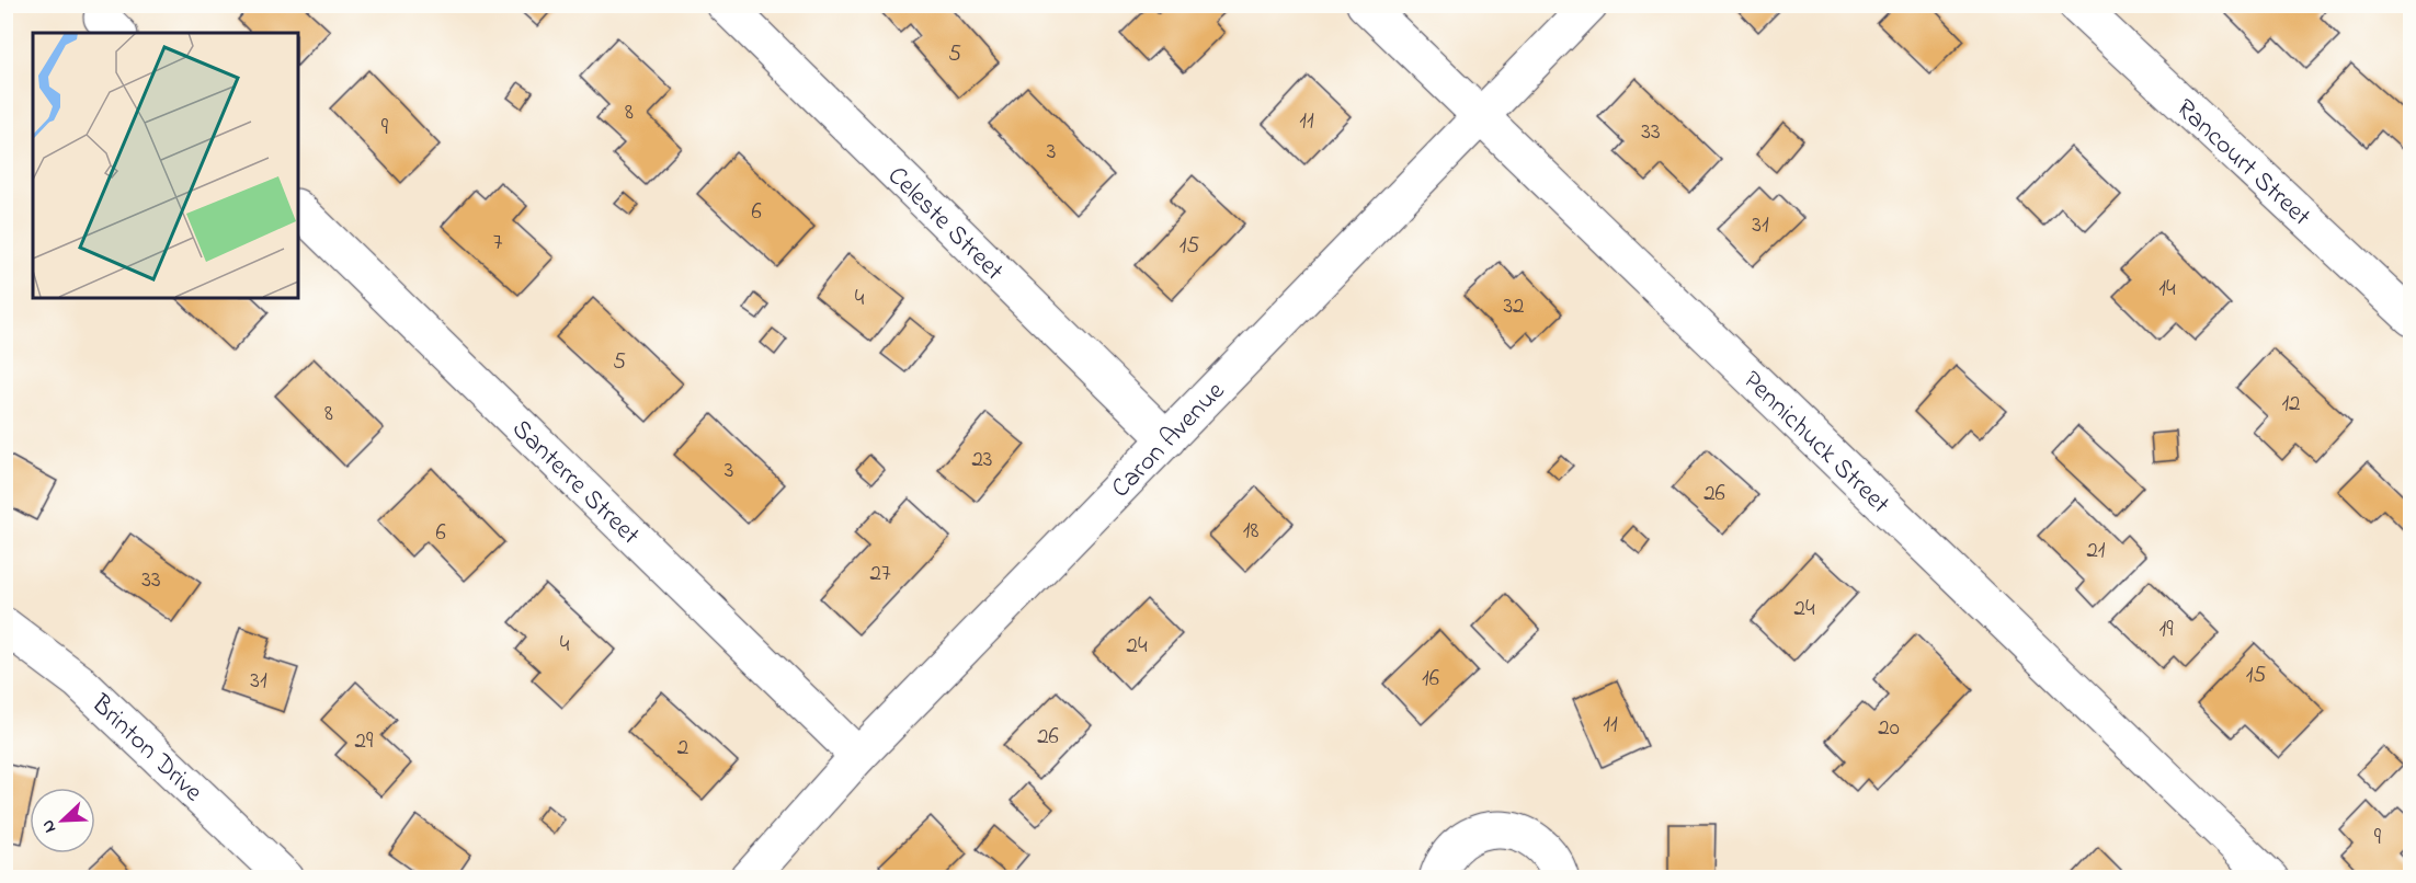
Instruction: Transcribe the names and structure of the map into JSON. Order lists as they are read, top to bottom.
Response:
{
  "streets": {
    "street": [
      "Rancourt Street",
      "Celeste Street",
      "Caron Avenue",
      "Pennichuck Street",
      "Santerre Street",
      "Brinton Drive"
    ]
  },
  "crossings": [
    ["Celeste Street", "Caron Avenue"],
    ["Caron Avenue", "Pennichuck Street"],
    ["Caron Avenue", "Santerre Street"]
  ],
  "house_numbers": [
    "5",
    "8",
    "11",
    "9",
    "33",
    "3",
    "6",
    "31",
    "7",
    "15",
    "14",
    "4",
    "32",
    "5",
    "12",
    "8",
    "23",
    "3",
    "26",
    "18",
    "6",
    "21",
    "27",
    "33",
    "24",
    "19",
    "4",
    "24",
    "15",
    "16",
    "31",
    "11",
    "20",
    "26",
    "29",
    "2",
    "9"
  ],
  "north": "bottom left"
}
